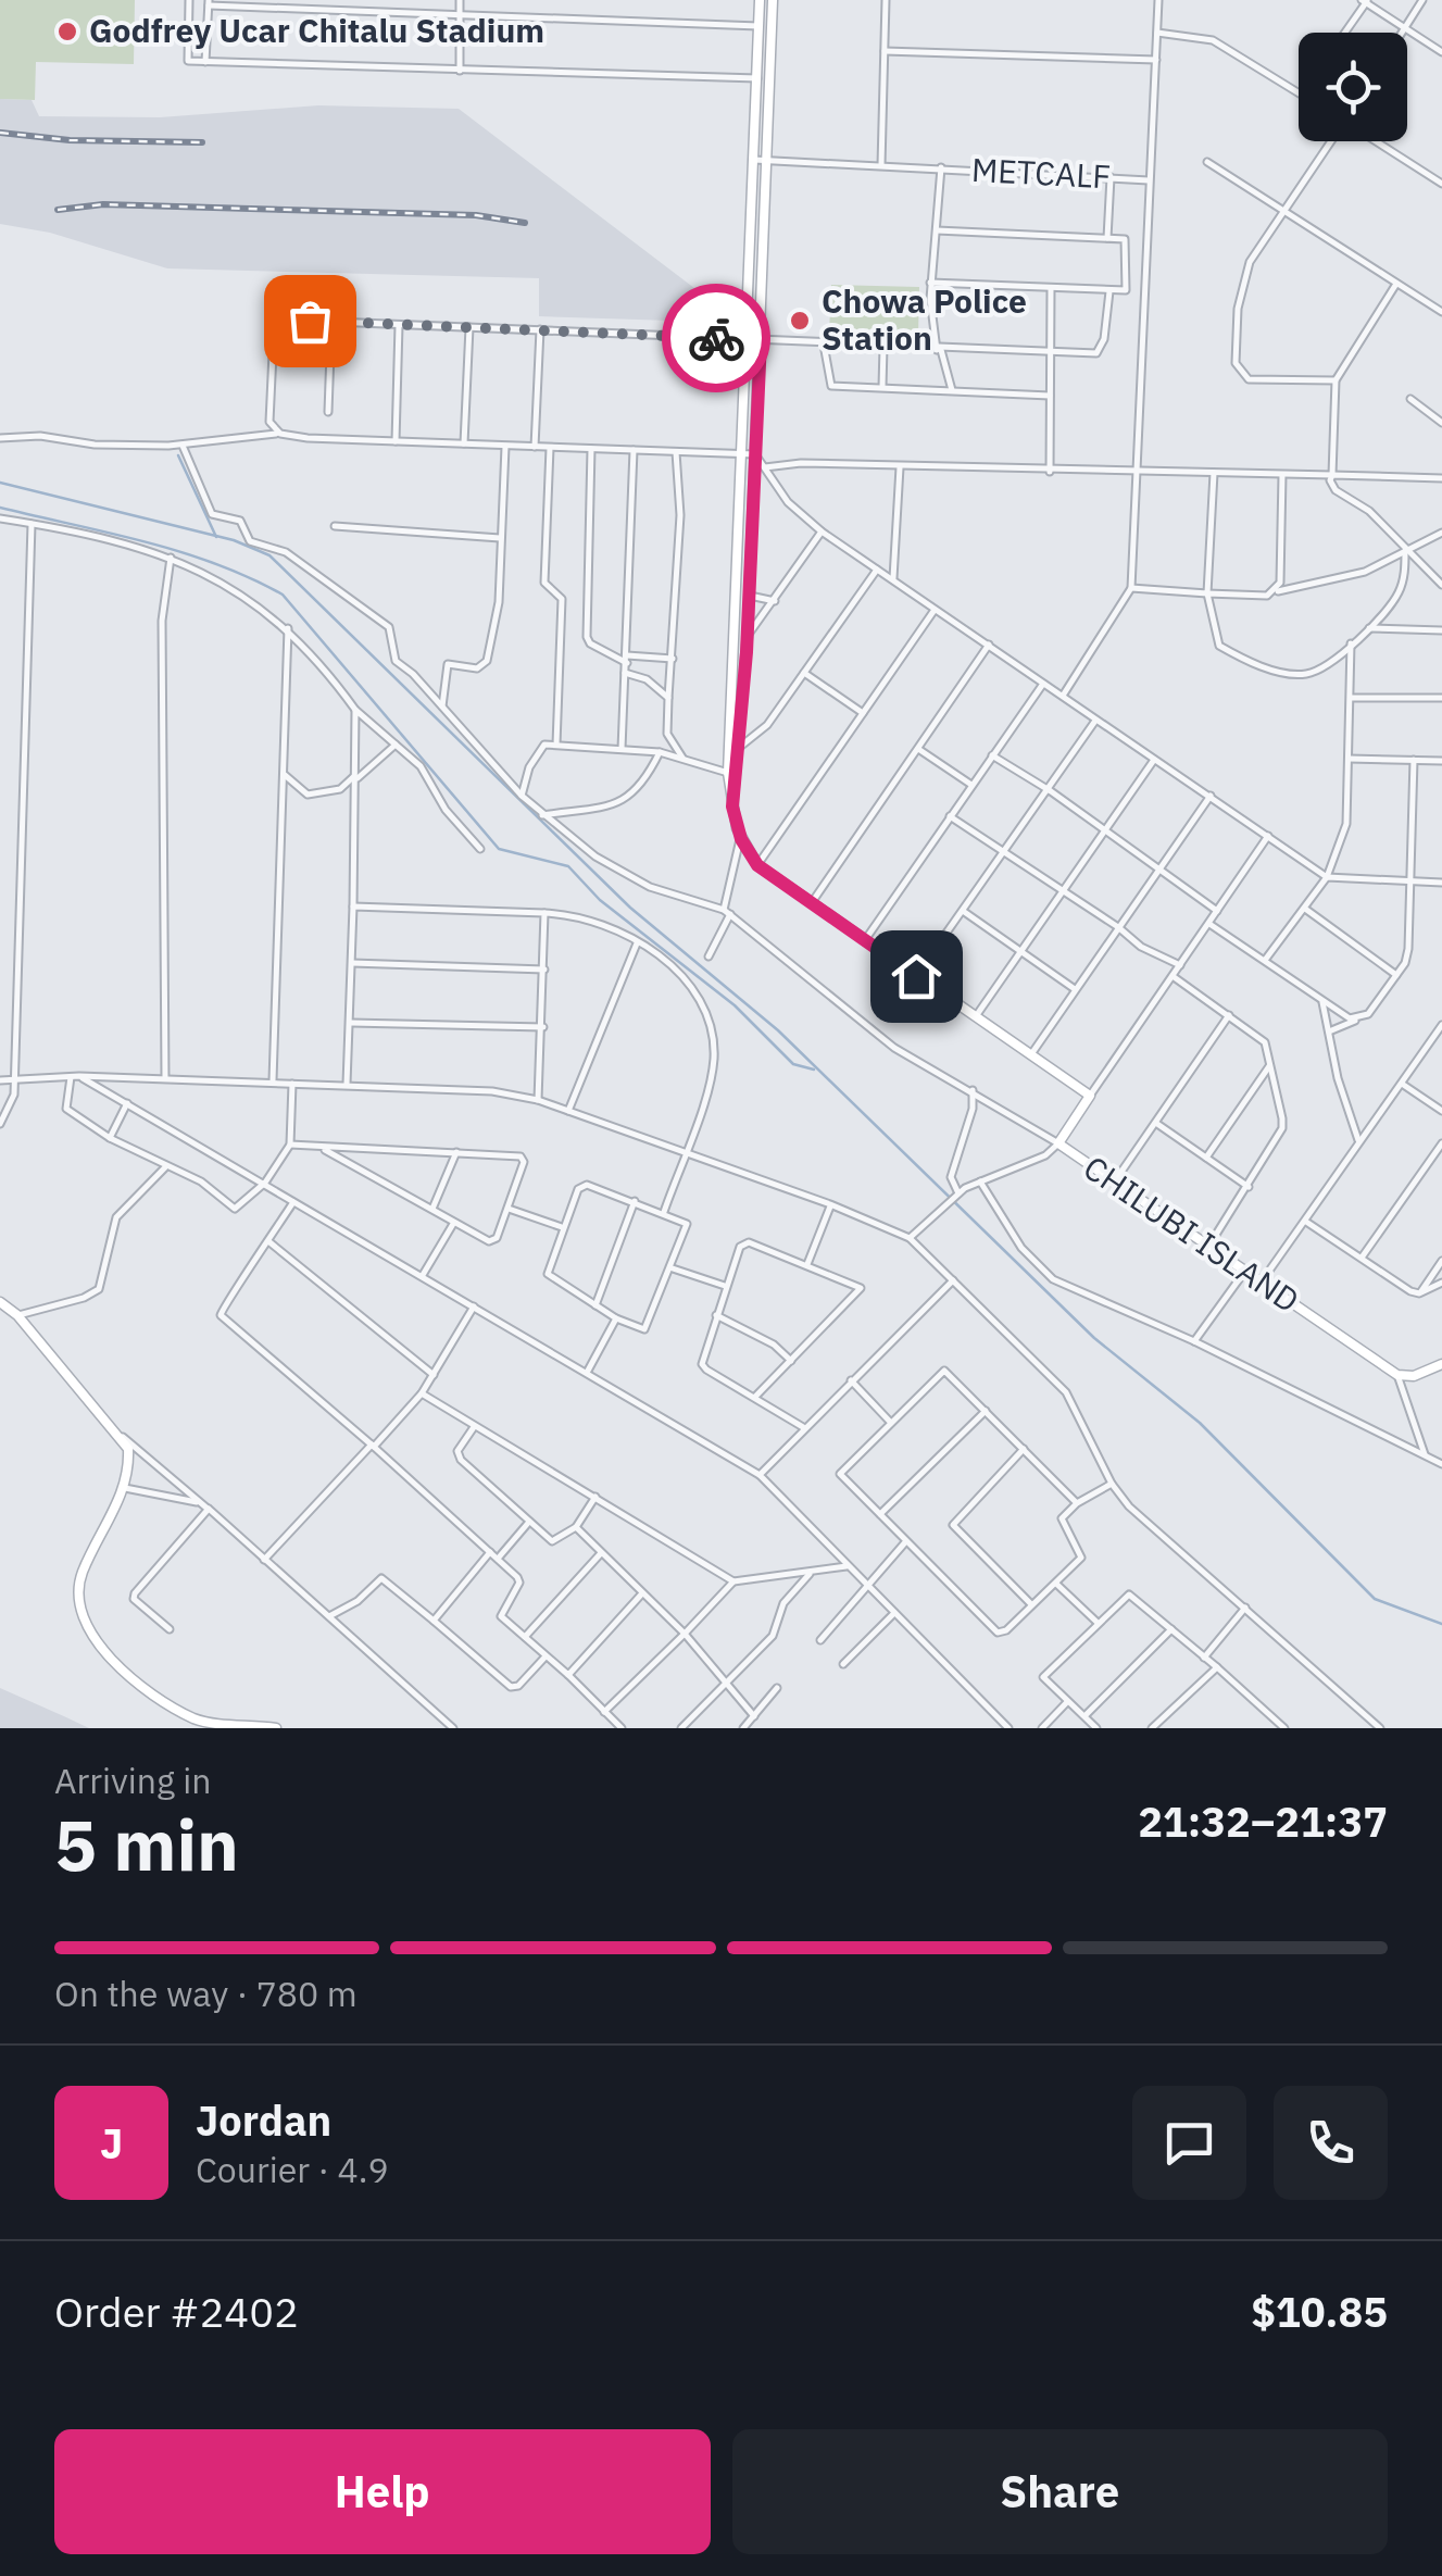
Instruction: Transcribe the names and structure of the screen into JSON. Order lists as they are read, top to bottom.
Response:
{
  "streets": {
    "street": ["METCALF", "CHILUBI ISLAND"]
  },
  "places": ["Godfrey Ucar Chitalu Stadium", "Chowa Police Station"],
  "page": {
    "heading": ["5 min", "Arriving in", "21:32–21:37"],
    "panel": [
      "Jordan",
      "Courier · 4.9",
      "Order #2402",
      "$10.85"
    ],
    "bar": "On the way · 780 m",
    "round": "J",
    "buttons": ["Help", "Share"]
  }
}
